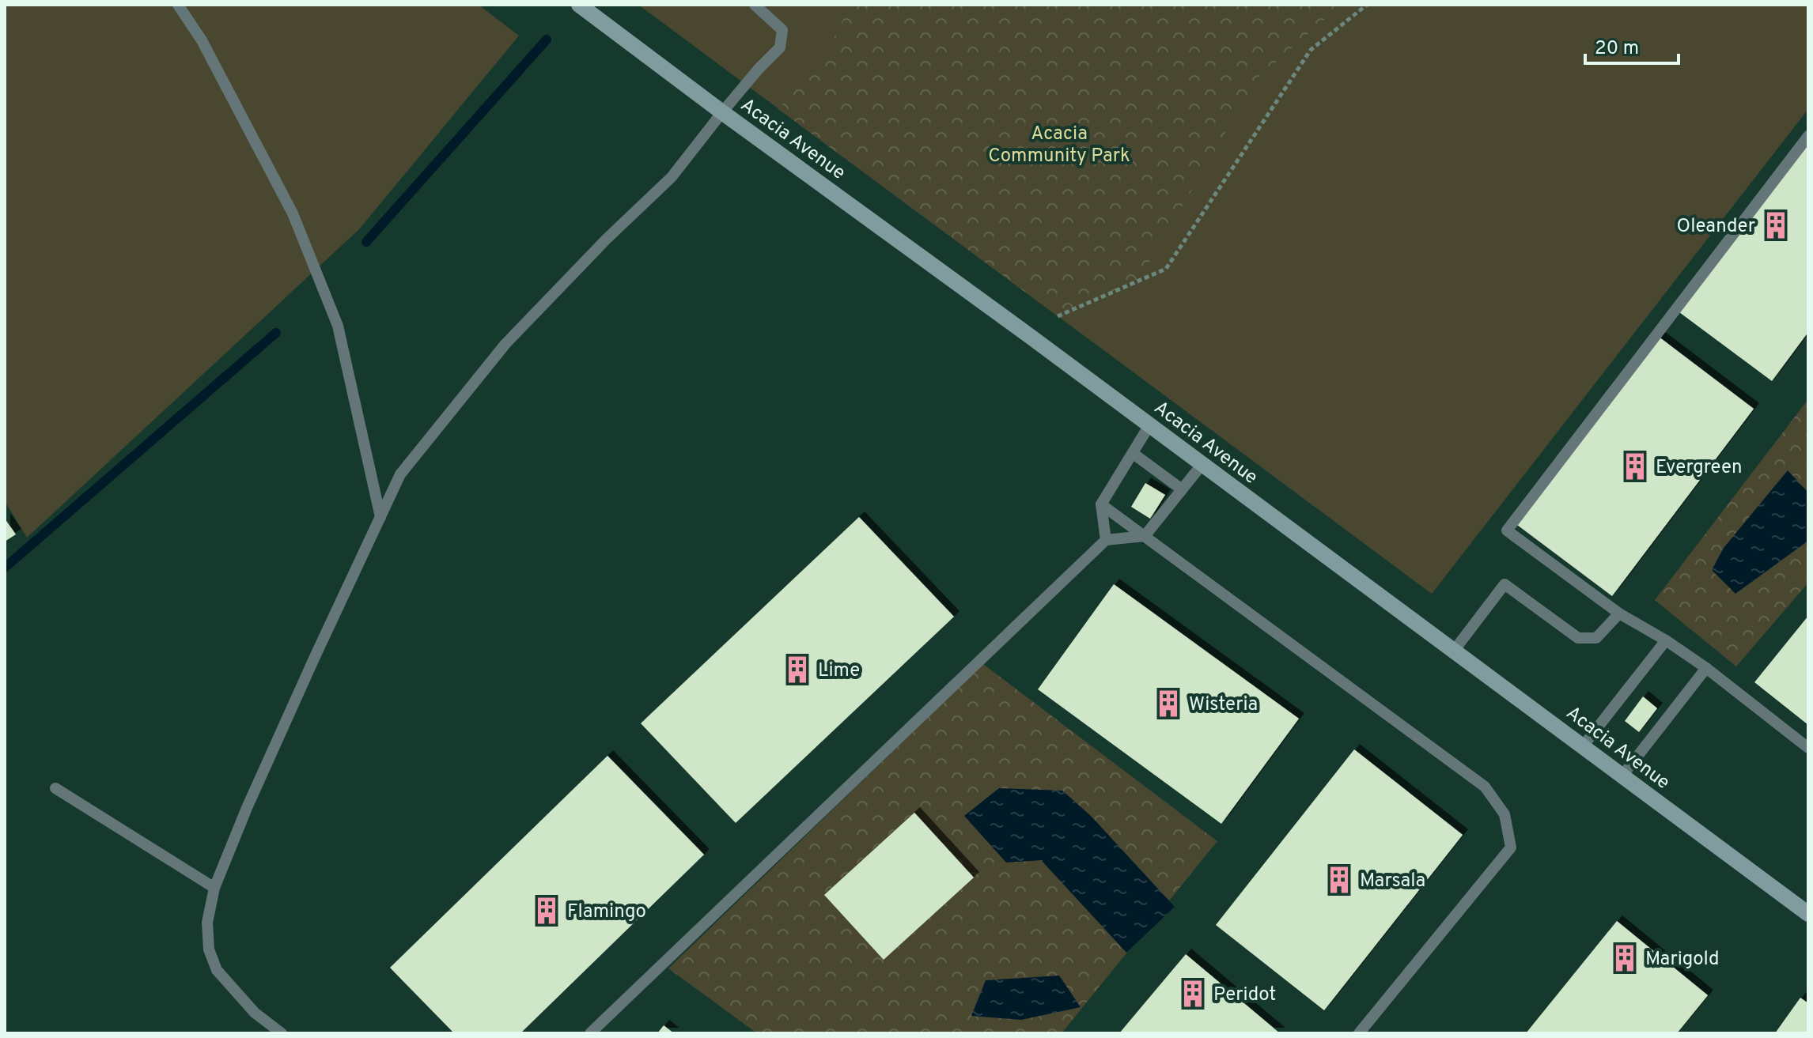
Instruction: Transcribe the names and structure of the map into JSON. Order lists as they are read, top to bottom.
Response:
{
  "streets": {
    "street": ["Acacia Avenue"]
  },
  "parks": ["Acacia Community Park"],
  "places": {
    "building": [
      "Oleander",
      "Evergreen",
      "Lime",
      "Wisteria",
      "Marsala",
      "Flamingo",
      "Marigold",
      "Peridot"
    ]
  },
  "scale_bar": "20 m"
}
